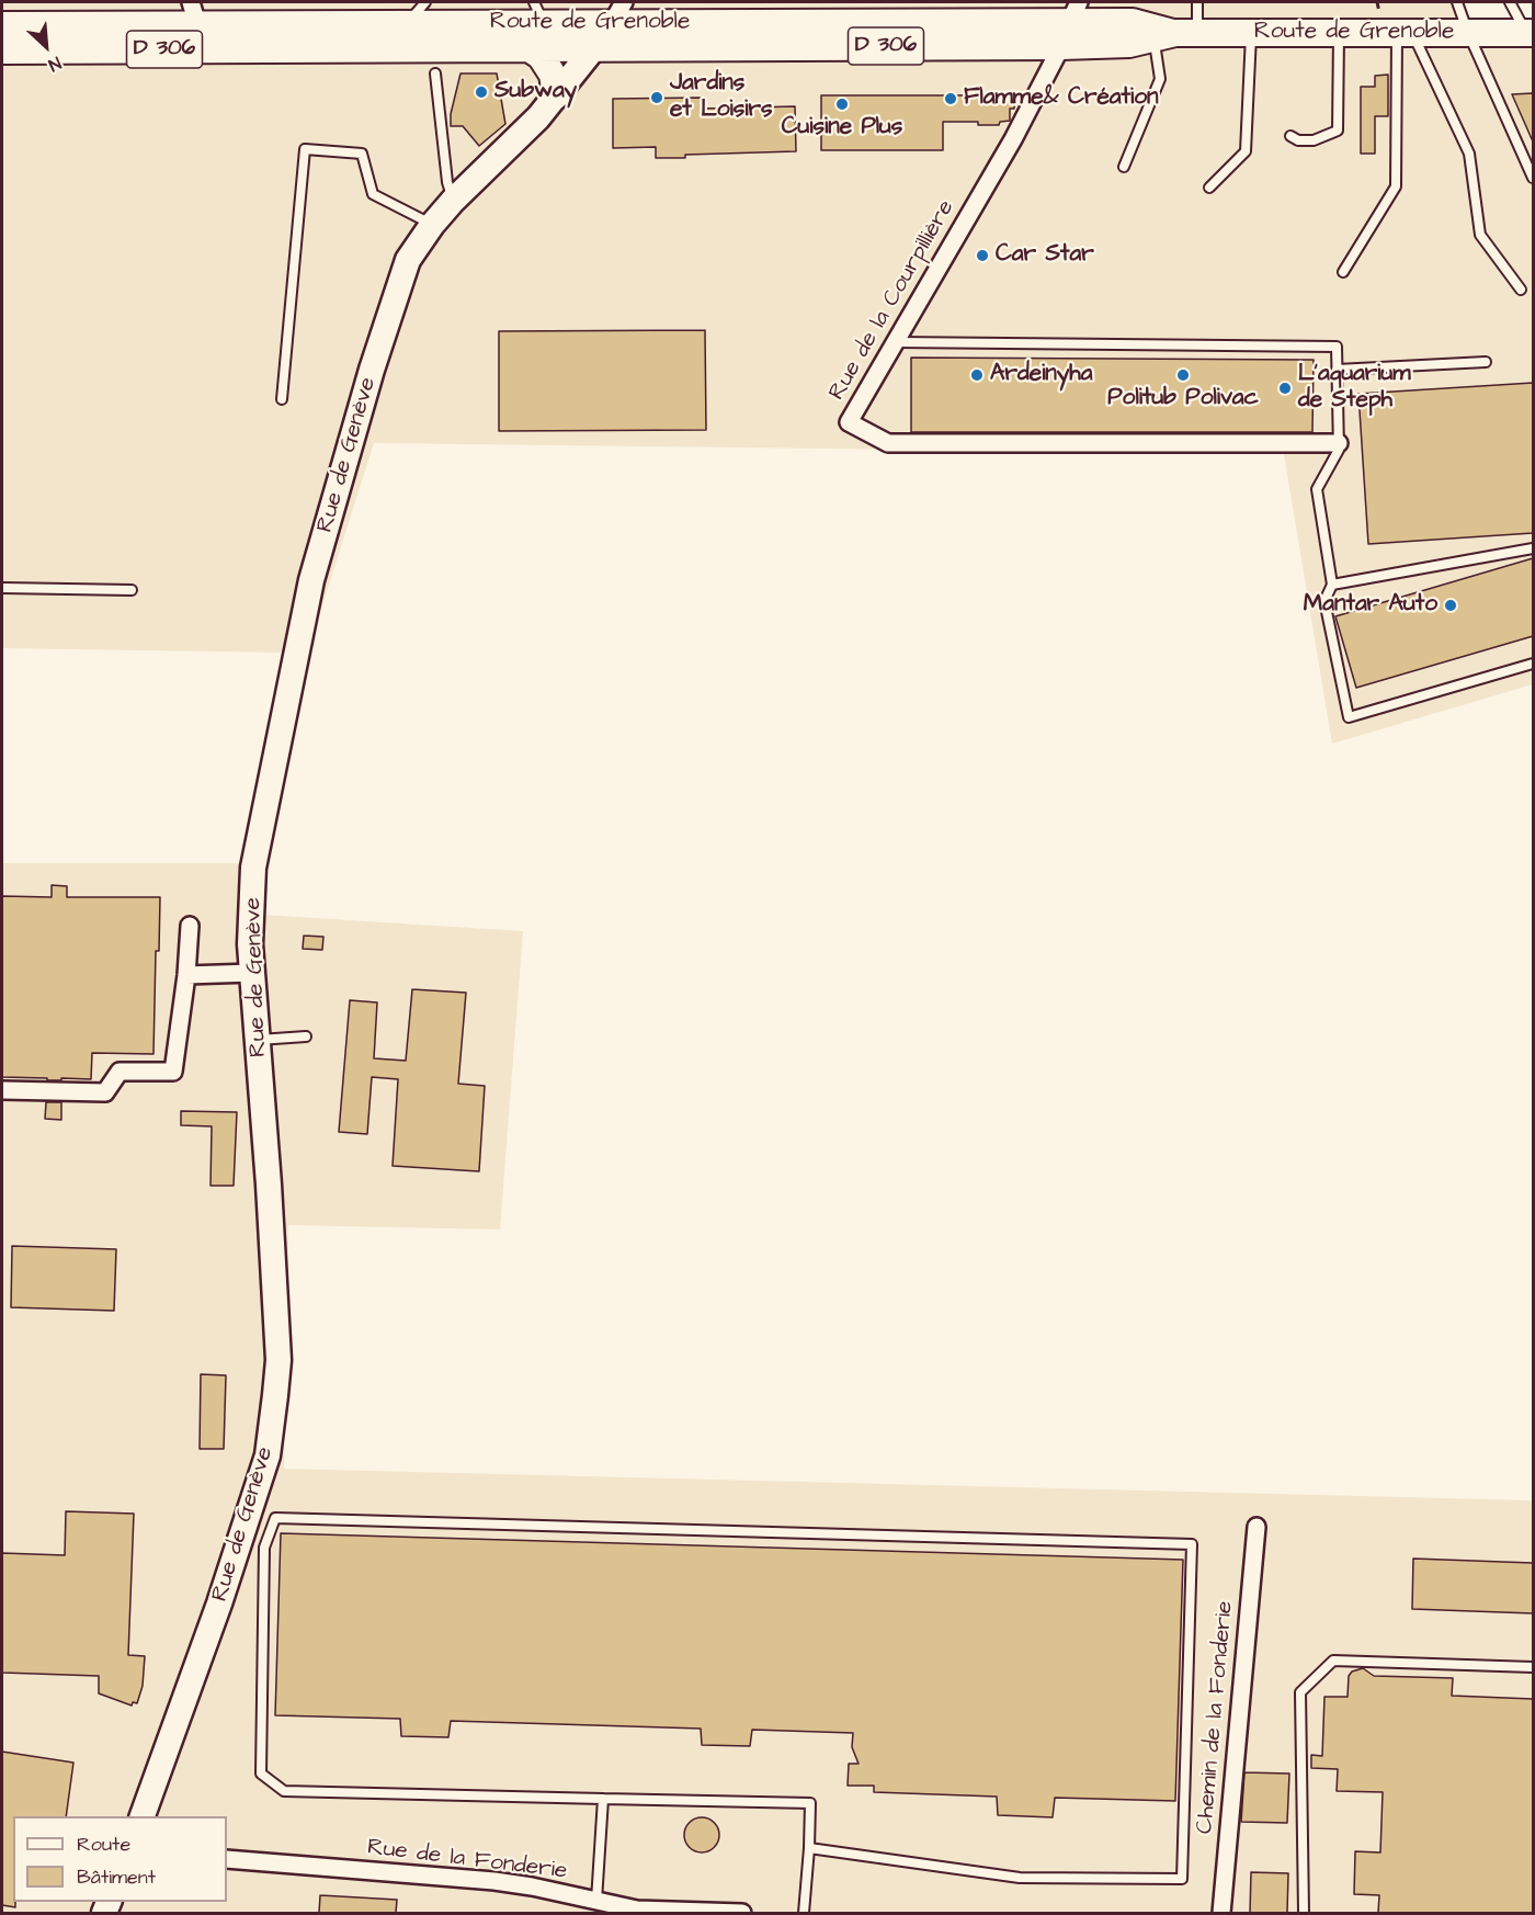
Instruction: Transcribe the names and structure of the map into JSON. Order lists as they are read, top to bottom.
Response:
{
  "streets": {
    "main road": ["Route de Grenoble", "D 306"],
    "street": [
      "Rue de la Courpillière",
      "Rue de Genève",
      "Chemin de la Fonderie",
      "Rue de la Fonderie"
    ]
  },
  "crossings": [
    ["Route de Grenoble", "Rue de la Courpillière"],
    ["Route de Grenoble", "Rue de Genève"]
  ],
  "places": [
    "Subway",
    "Jardins et Loisirs",
    "Flamme& Création",
    "Cuisine Plus",
    "Car Star",
    "Ardeinyha",
    "Politub Polivac",
    "L'aquarium de Steph",
    "Mantar Auto"
  ],
  "legend": ["Route", "Bâtiment"],
  "north": "bottom right"
}
